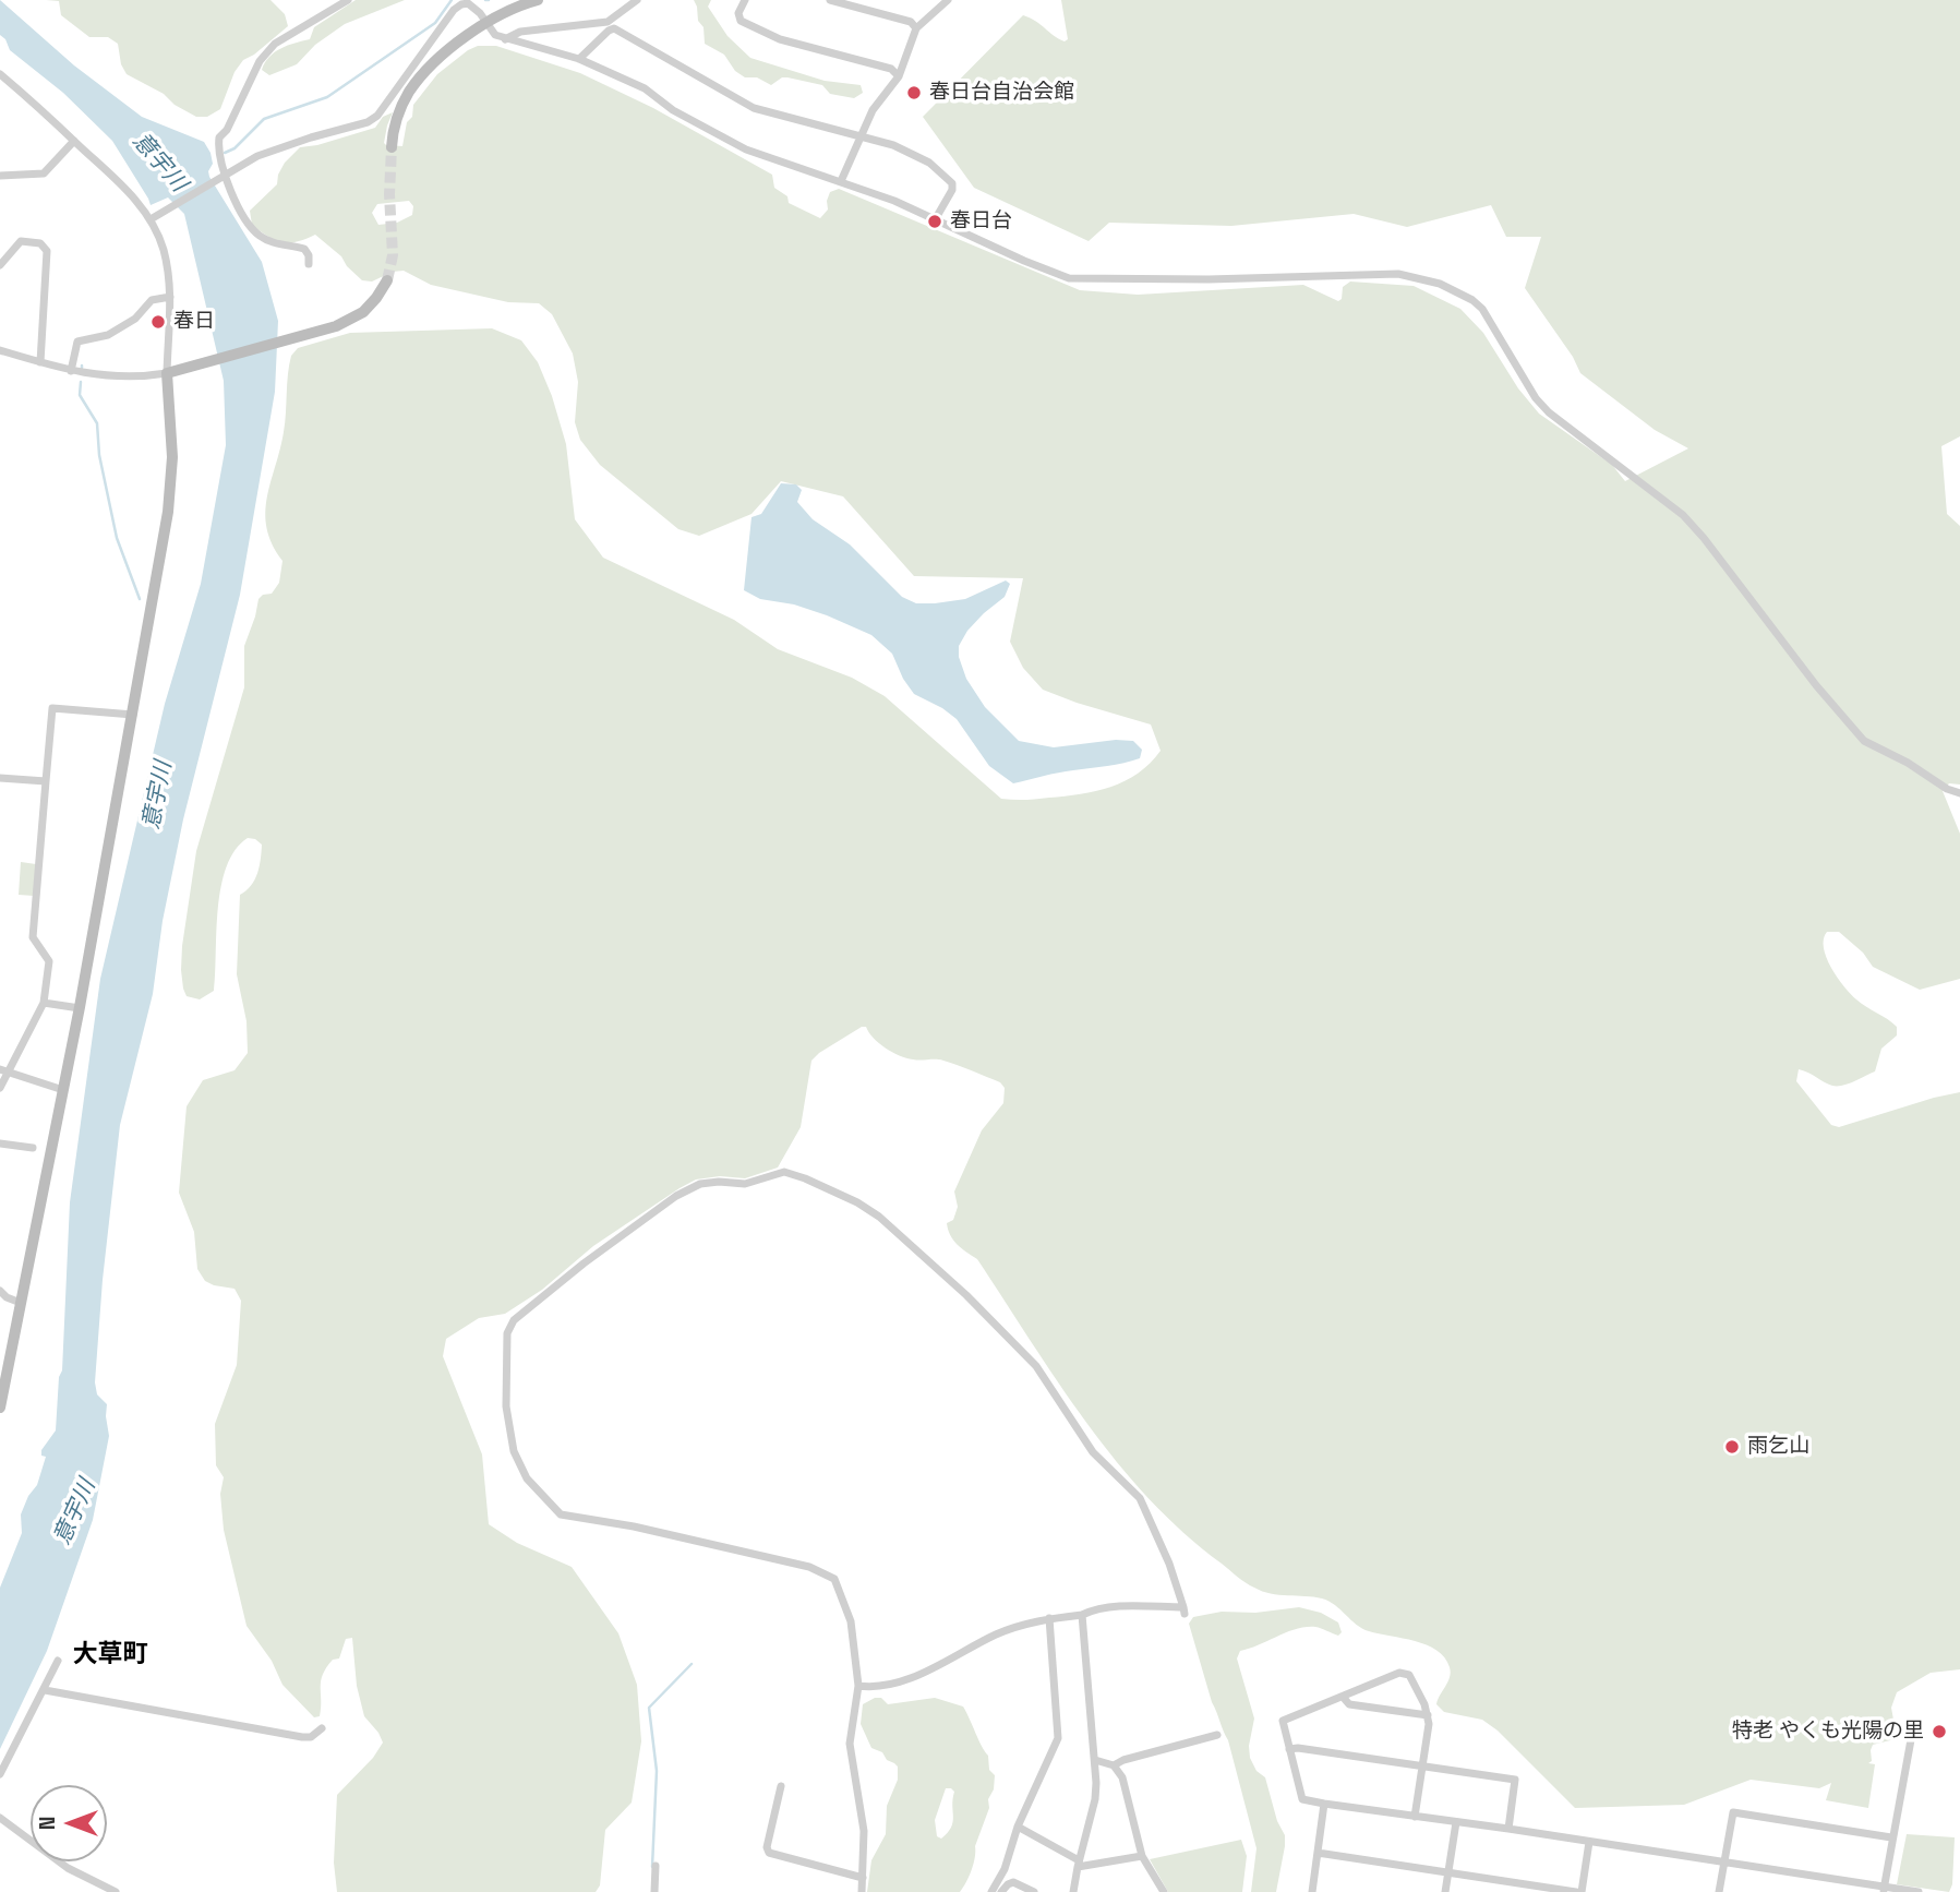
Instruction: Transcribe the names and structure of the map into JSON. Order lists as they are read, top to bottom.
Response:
{
  "districts": ["大草町"],
  "water": ["意宇川"],
  "places": [
    "春日台自治会館",
    "春日台",
    "春日",
    "雨乞山",
    "特老 やくも光陽の里"
  ],
  "north": "left"
}
